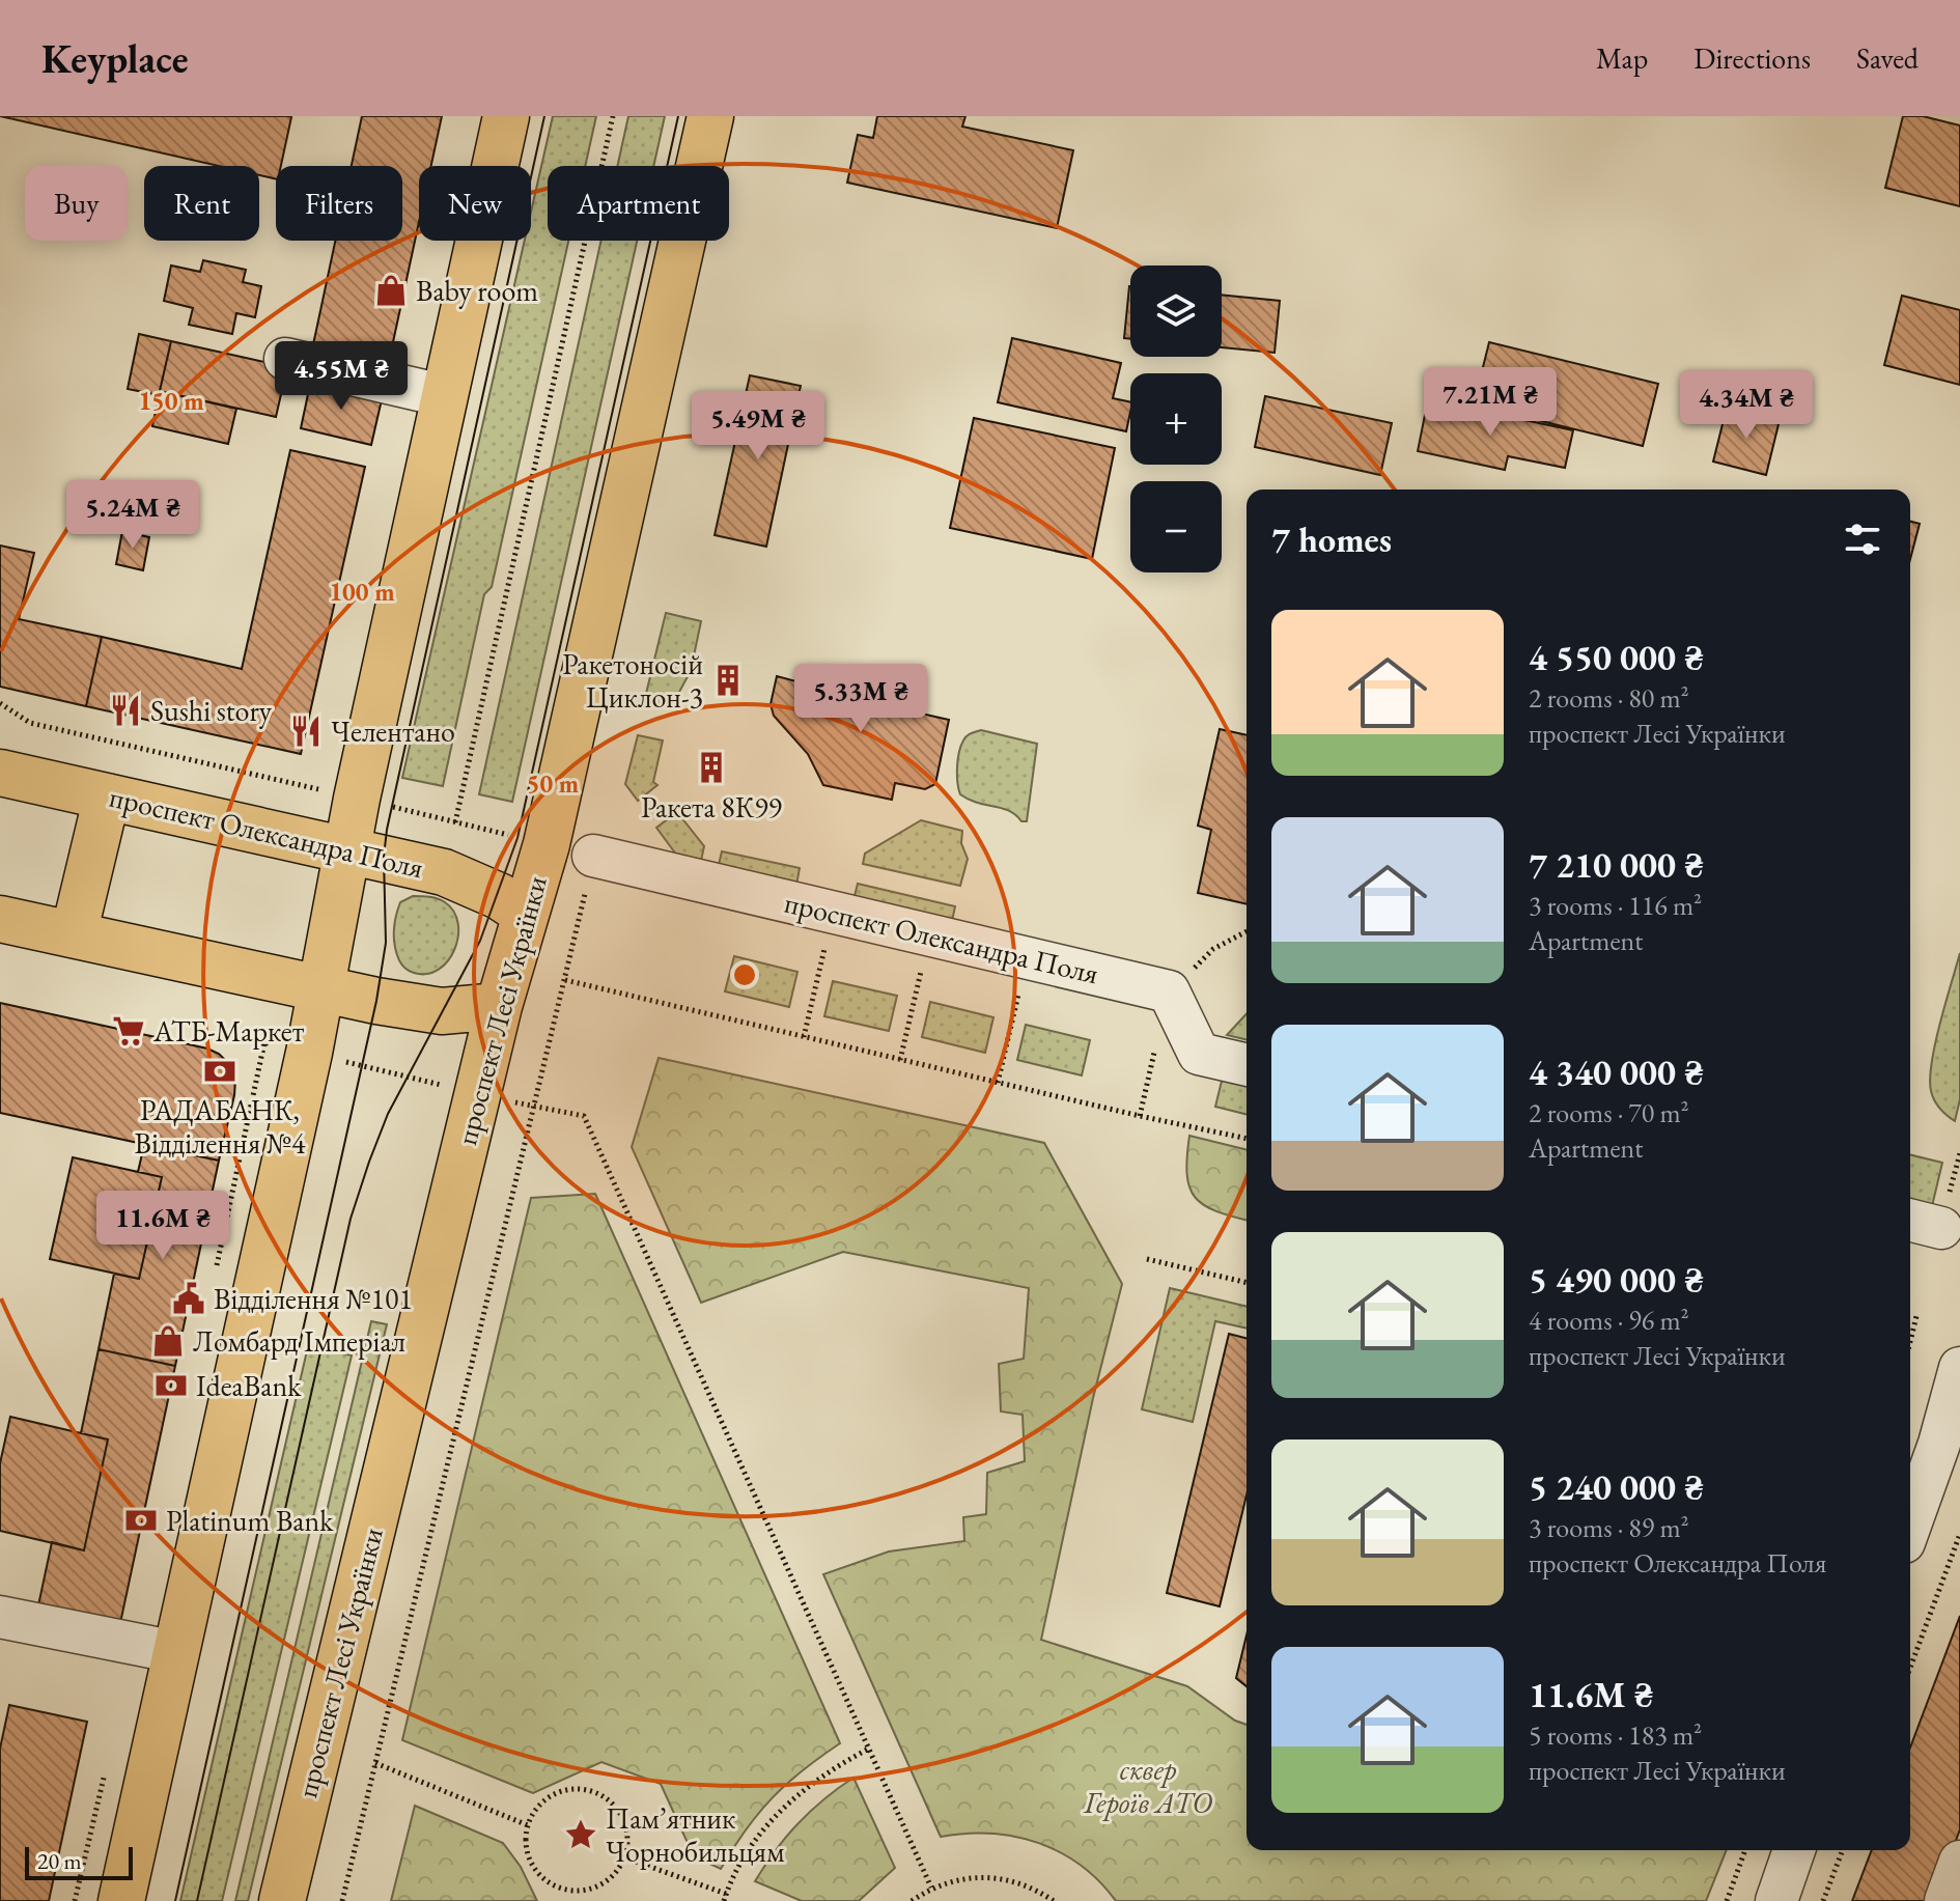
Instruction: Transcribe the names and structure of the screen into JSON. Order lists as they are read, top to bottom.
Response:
{
  "streets": {
    "main road": ["проспект Олександра Поля", "проспект Лесі Українки"]
  },
  "crossings": [
    ["проспект Олександра Поля", "проспект Лесі Українки"]
  ],
  "parks": ["сквер Героїв АТО"],
  "places": {
    "shop": ["Baby room", "Ломбард Імперіал"],
    "building": ["Ракетоносій Циклон-3", "Ракета 8К99"],
    "restaurant": ["Sushi story", "Челентано"],
    "supermarket": ["АТБ-Маркет"],
    "bank": ["РАДАБАНК, Відділення №4", "IdeaBank", "Platinum Bank"],
    "public building": ["Відділення №101"],
    "place": ["Пам’ятник Чорнобильцям"]
  },
  "scale_bar": "20 m",
  "page": {
    "header": "Keyplace",
    "nav": ["Map", "Directions", "Saved"],
    "chip": [
      "Buy",
      "Rent",
      "Filters",
      "New",
      "Apartment"
    ],
    "map_buttons": ["+", "−"],
    "price": [
      "4.55M ₴",
      "7.21M ₴",
      "4.34M ₴",
      "5.49M ₴",
      "5.24M ₴",
      "5.33M ₴",
      "11.6M ₴"
    ],
    "heading": "7 homes",
    "list": [
      {
        "name": "4 550 000 ₴",
        "note": "2 rooms · 80 m² · проспект Лесі Українки"
      },
      {
        "name": "7 210 000 ₴",
        "note": "3 rooms · 116 m² · Apartment"
      },
      {
        "name": "4 340 000 ₴",
        "note": "2 rooms · 70 m² · Apartment"
      },
      {
        "name": "5 490 000 ₴",
        "note": "4 rooms · 96 m² · проспект Лесі Українки"
      },
      {
        "name": "5 240 000 ₴",
        "note": "3 rooms · 89 m² · проспект Олександра Поля"
      },
      {
        "name": "11.6M ₴",
        "note": "5 rooms · 183 m² · проспект Лесі Українки"
      }
    ],
    "scale": "20 m"
  },
  "rings": ["150 m", "100 m", "50 m"]
}
